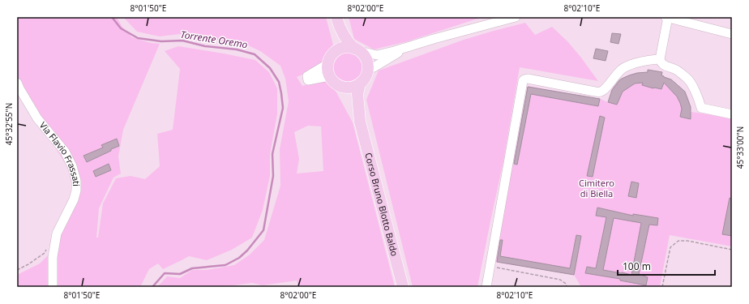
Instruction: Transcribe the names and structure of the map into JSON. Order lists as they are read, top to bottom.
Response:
{
  "streets": {
    "main road": ["Corso Bruno Blotto Baldo"],
    "street": ["Via Flavio Frassati"]
  },
  "water": ["Torrente Oremo"],
  "parks": ["Cimitero di Biella"],
  "scale_bar": "100 m",
  "coordinates": [
    "8°01'50\"E",
    "8°02'00\"E",
    "8°02'10\"E",
    "45°32'55\"N",
    "45°33'00\"N"
  ]
}
